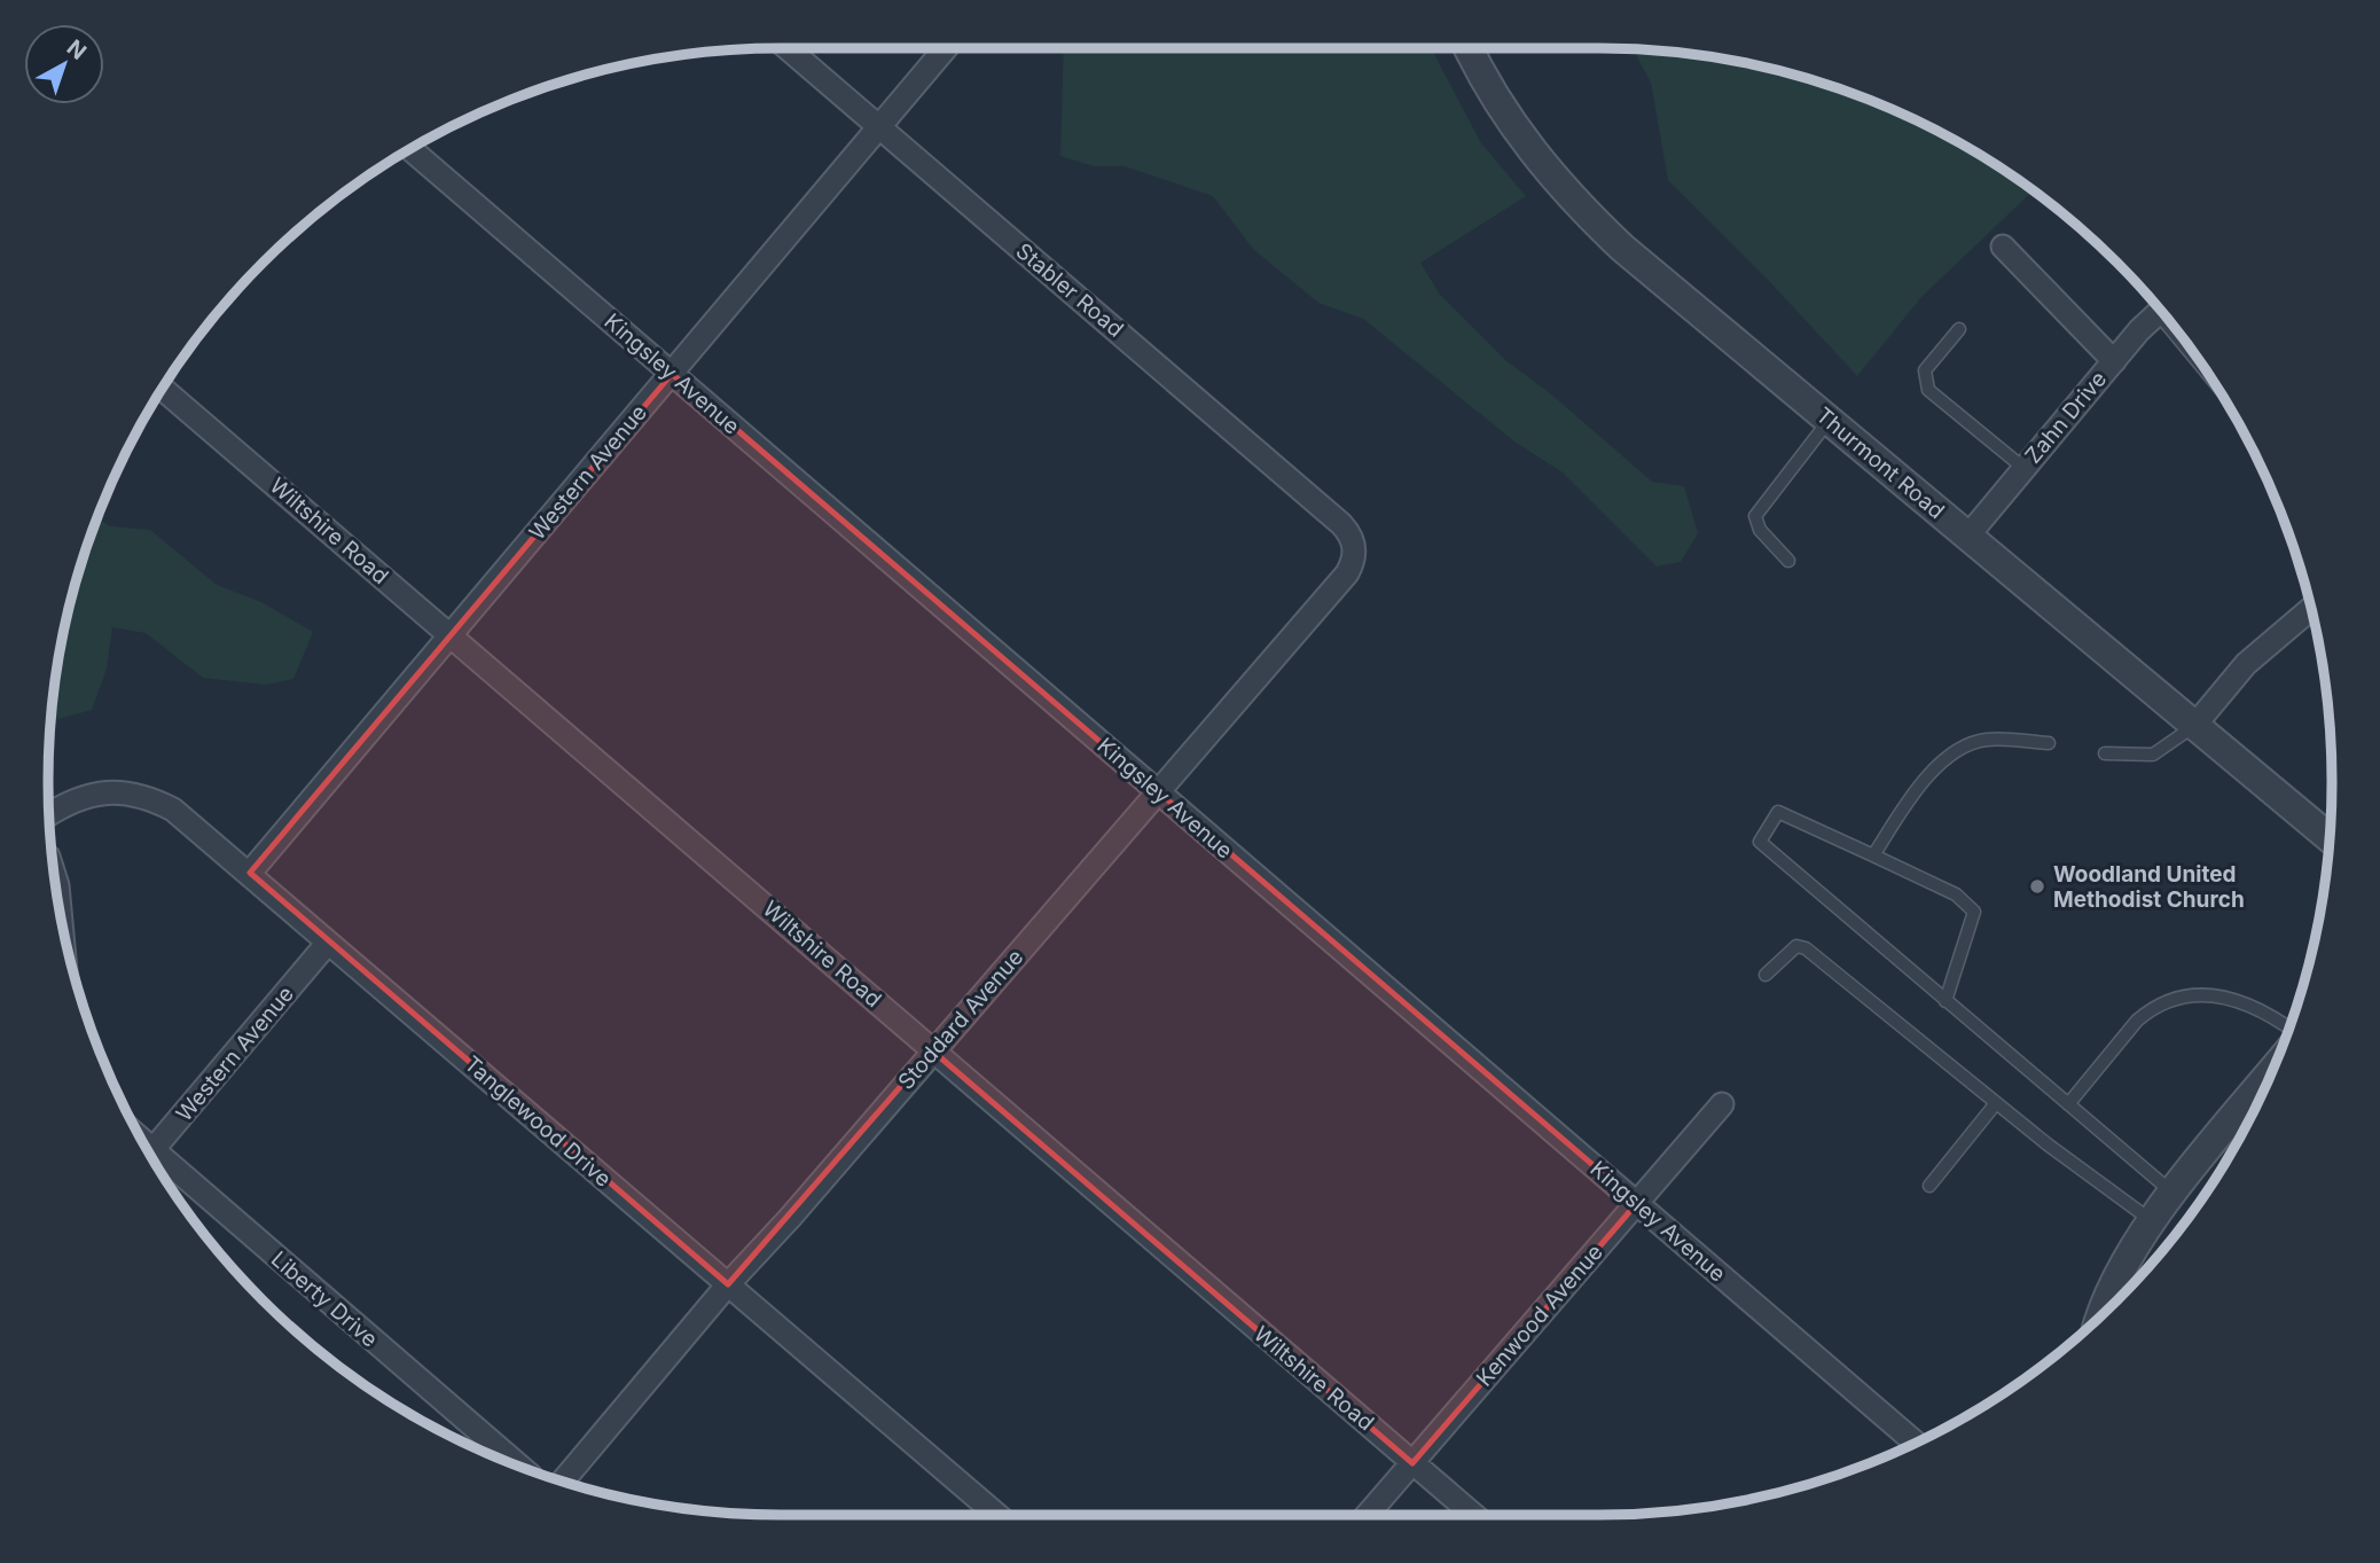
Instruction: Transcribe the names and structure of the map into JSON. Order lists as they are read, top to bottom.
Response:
{
  "streets": {
    "street": [
      "Stabler Road",
      "Kingsley Avenue",
      "Zahn Drive",
      "Thurmont Road",
      "Western Avenue",
      "Wiltshire Road",
      "Stoddard Avenue",
      "Tanglewood Drive",
      "Liberty Drive",
      "Kenwood Avenue"
    ]
  },
  "crossings": [
    ["Stabler Road", "Western Avenue"],
    ["Stabler Road", "Stoddard Avenue"],
    ["Kingsley Avenue", "Western Avenue"],
    ["Kingsley Avenue", "Stoddard Avenue"],
    ["Kingsley Avenue", "Kenwood Avenue"],
    ["Zahn Drive", "Thurmont Road"],
    ["Western Avenue", "Wiltshire Road"],
    ["Western Avenue", "Tanglewood Drive"],
    ["Wiltshire Road", "Stoddard Avenue"],
    ["Wiltshire Road", "Kenwood Avenue"],
    ["Stoddard Avenue", "Tanglewood Drive"]
  ],
  "places": ["Woodland United Methodist Church"],
  "north": "top right"
}
